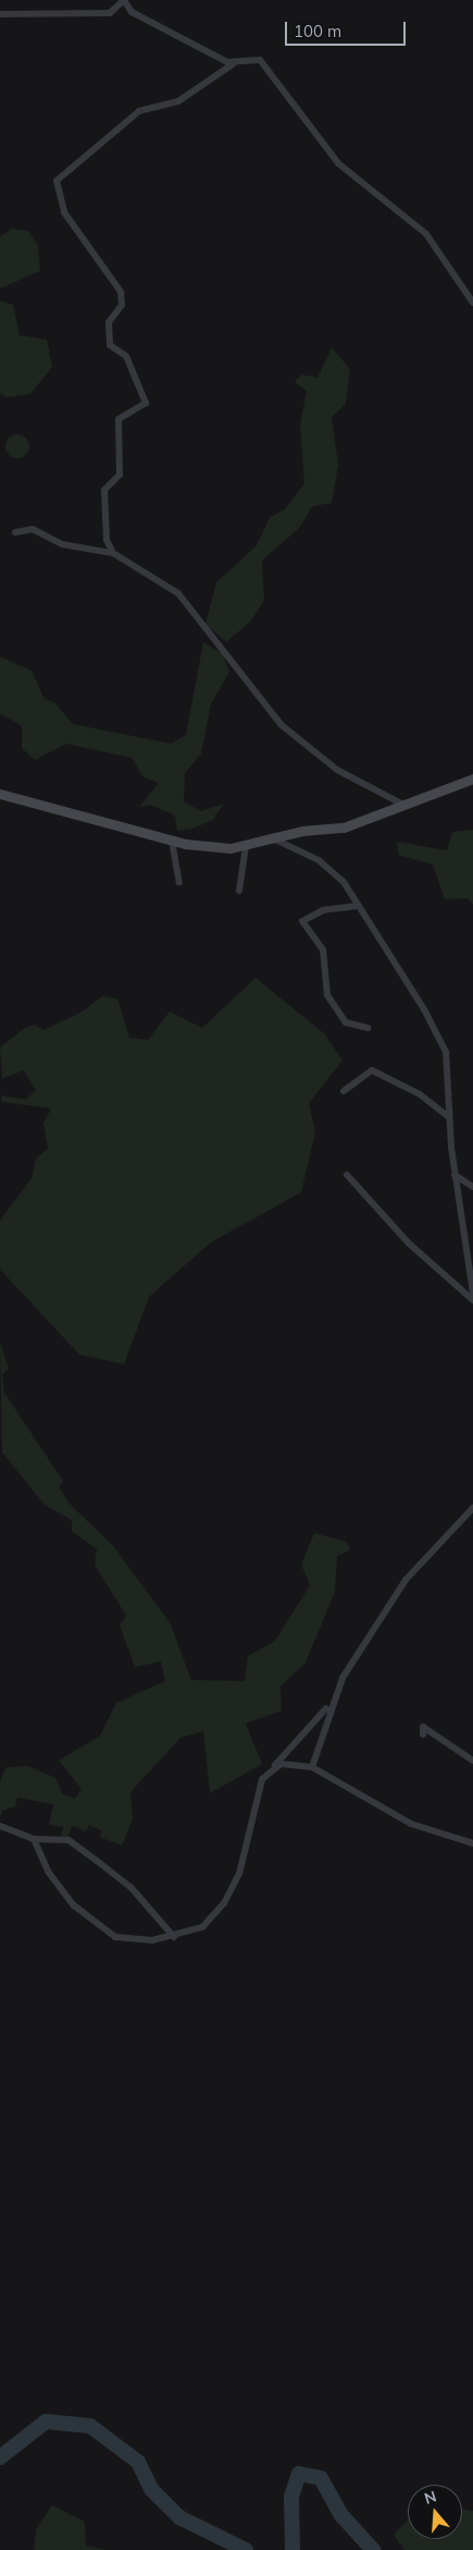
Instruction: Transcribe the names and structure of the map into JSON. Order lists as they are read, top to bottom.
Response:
{
  "scale_bar": "100 m",
  "north": "top"
}
